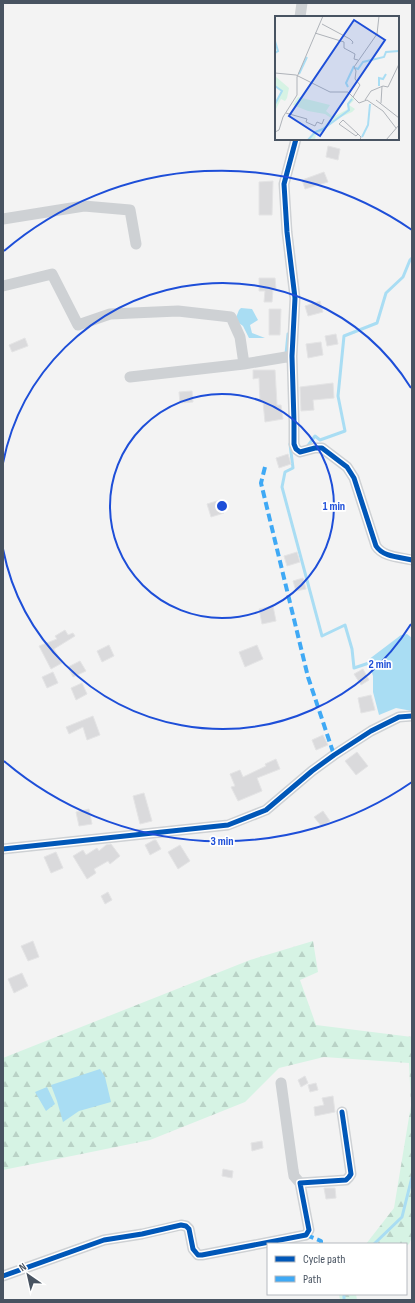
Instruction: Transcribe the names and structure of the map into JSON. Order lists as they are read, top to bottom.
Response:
{
  "legend": ["Cycle path", "Path"],
  "north": "top left",
  "rings": ["1 min", "2 min", "3 min"]
}
